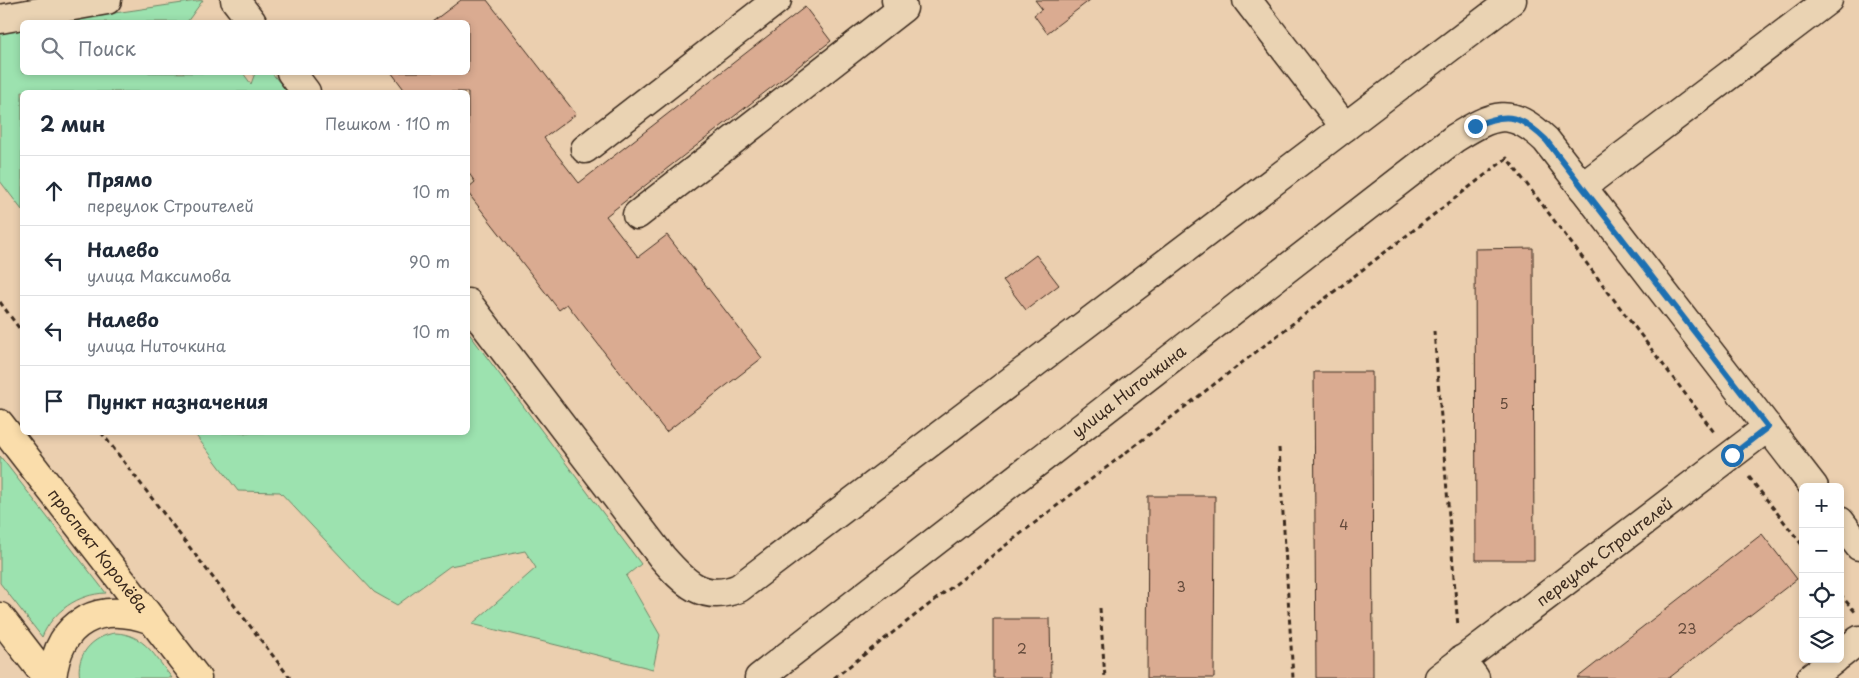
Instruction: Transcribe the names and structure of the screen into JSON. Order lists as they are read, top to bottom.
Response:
{
  "streets": {
    "main road": ["проспект Королёва"],
    "street": ["улица Ниточкина", "переулок Строителей"]
  },
  "house_numbers": [
    "5",
    "4",
    "3",
    "23",
    "2"
  ],
  "page": {
    "search": "Поиск",
    "heading": ["2 мин", "Пешком · 110 m"],
    "list": [
      ["Прямо", "переулок Строителей", "10 m"],
      ["Налево", "улица Максимова", "90 m"],
      ["Налево", "улица Ниточкина", "10 m"],
      "Пункт назначения"
    ],
    "map_buttons": ["+", "−"]
  }
}
